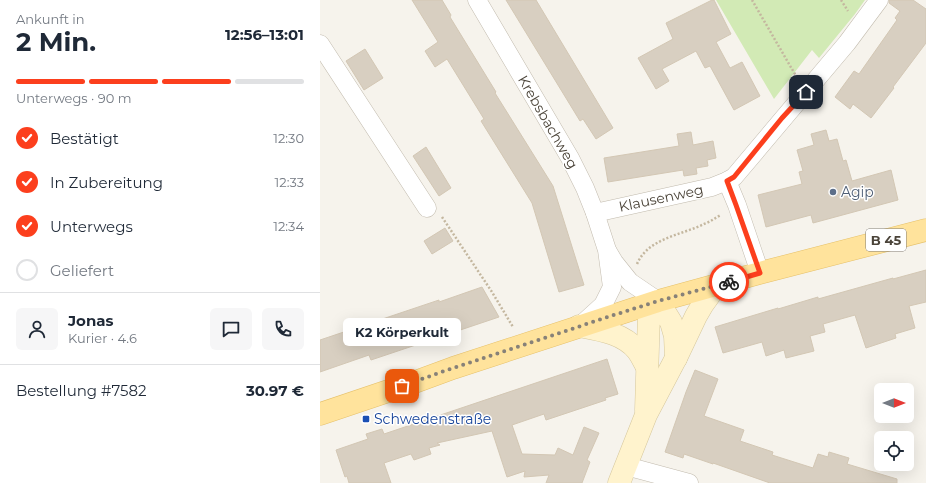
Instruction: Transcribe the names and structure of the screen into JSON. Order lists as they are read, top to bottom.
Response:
{
  "streets": {
    "main road": ["B 45"],
    "street": ["Krebsbachweg", "Klausenweg"]
  },
  "crossings": [
    ["Krebsbachweg", "Klausenweg"],
    ["Krebsbachweg", "B 45"]
  ],
  "places": {
    "other": ["Agip", "K2 Körperkult"],
    "transit": ["Schwedenstraße"]
  },
  "north": "right",
  "page": {
    "heading": ["2 Min.", "Ankunft in", "12:56–13:01"],
    "panel": [
      "Jonas",
      "Kurier · 4.6",
      "Bestellung #7582",
      "30.97 €"
    ],
    "bar": "Unterwegs · 90 m",
    "list": [
      ["Bestätigt", "12:30"],
      ["In Zubereitung", "12:33"],
      ["Unterwegs", "12:34"],
      "Geliefert"
    ],
    "bubble": "K2 Körperkult"
  }
}
